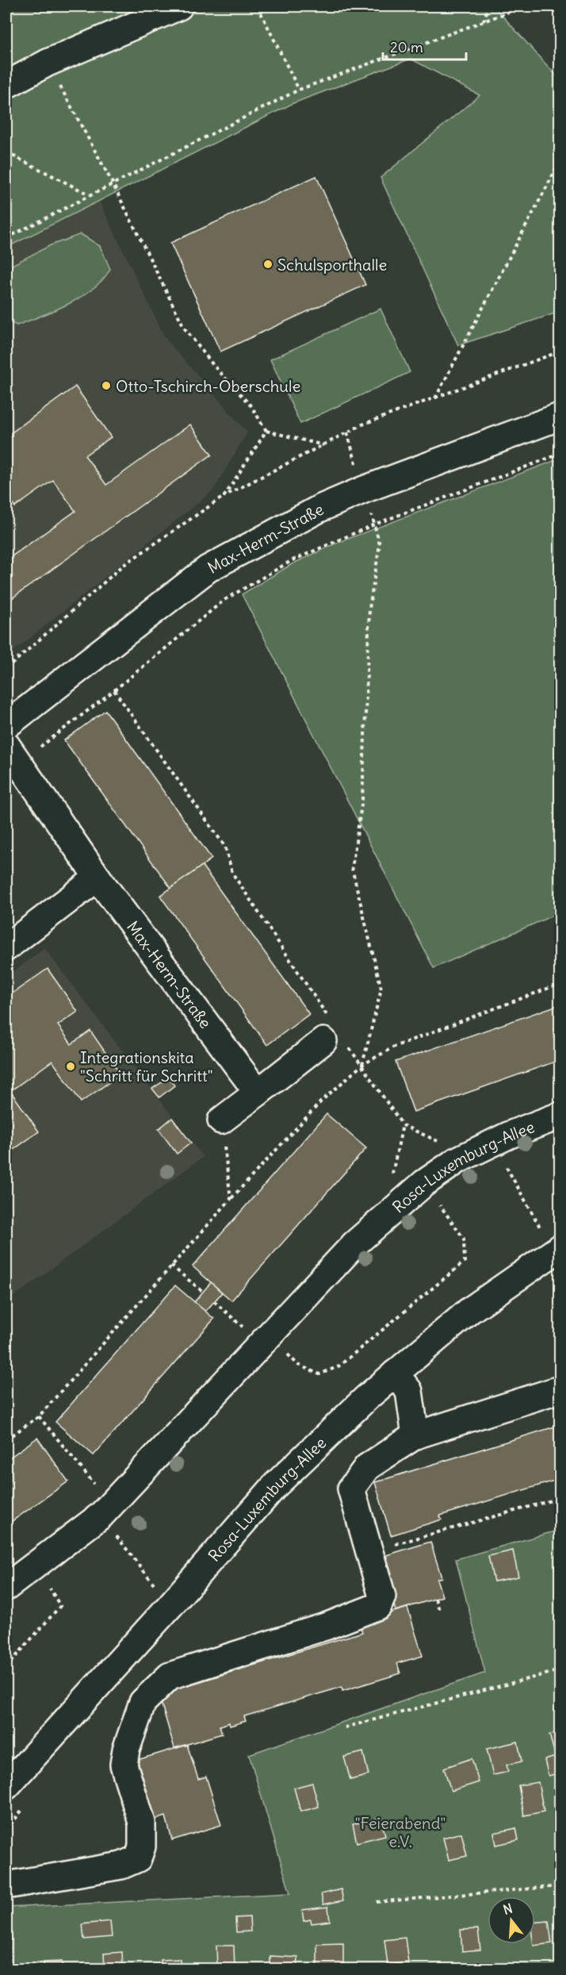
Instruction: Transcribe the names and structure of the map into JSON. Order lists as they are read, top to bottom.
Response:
{
  "streets": {
    "street": ["Max-Herm-Straße", "Rosa-Luxemburg-Allee"]
  },
  "parks": ["\"Feierabend\" e.V."],
  "places": ["Schulsporthalle", "Otto-Tschirch-Oberschule", "Integrationskita \"Schritt für Schritt\""],
  "scale_bar": "20 m",
  "north": "top"
}
